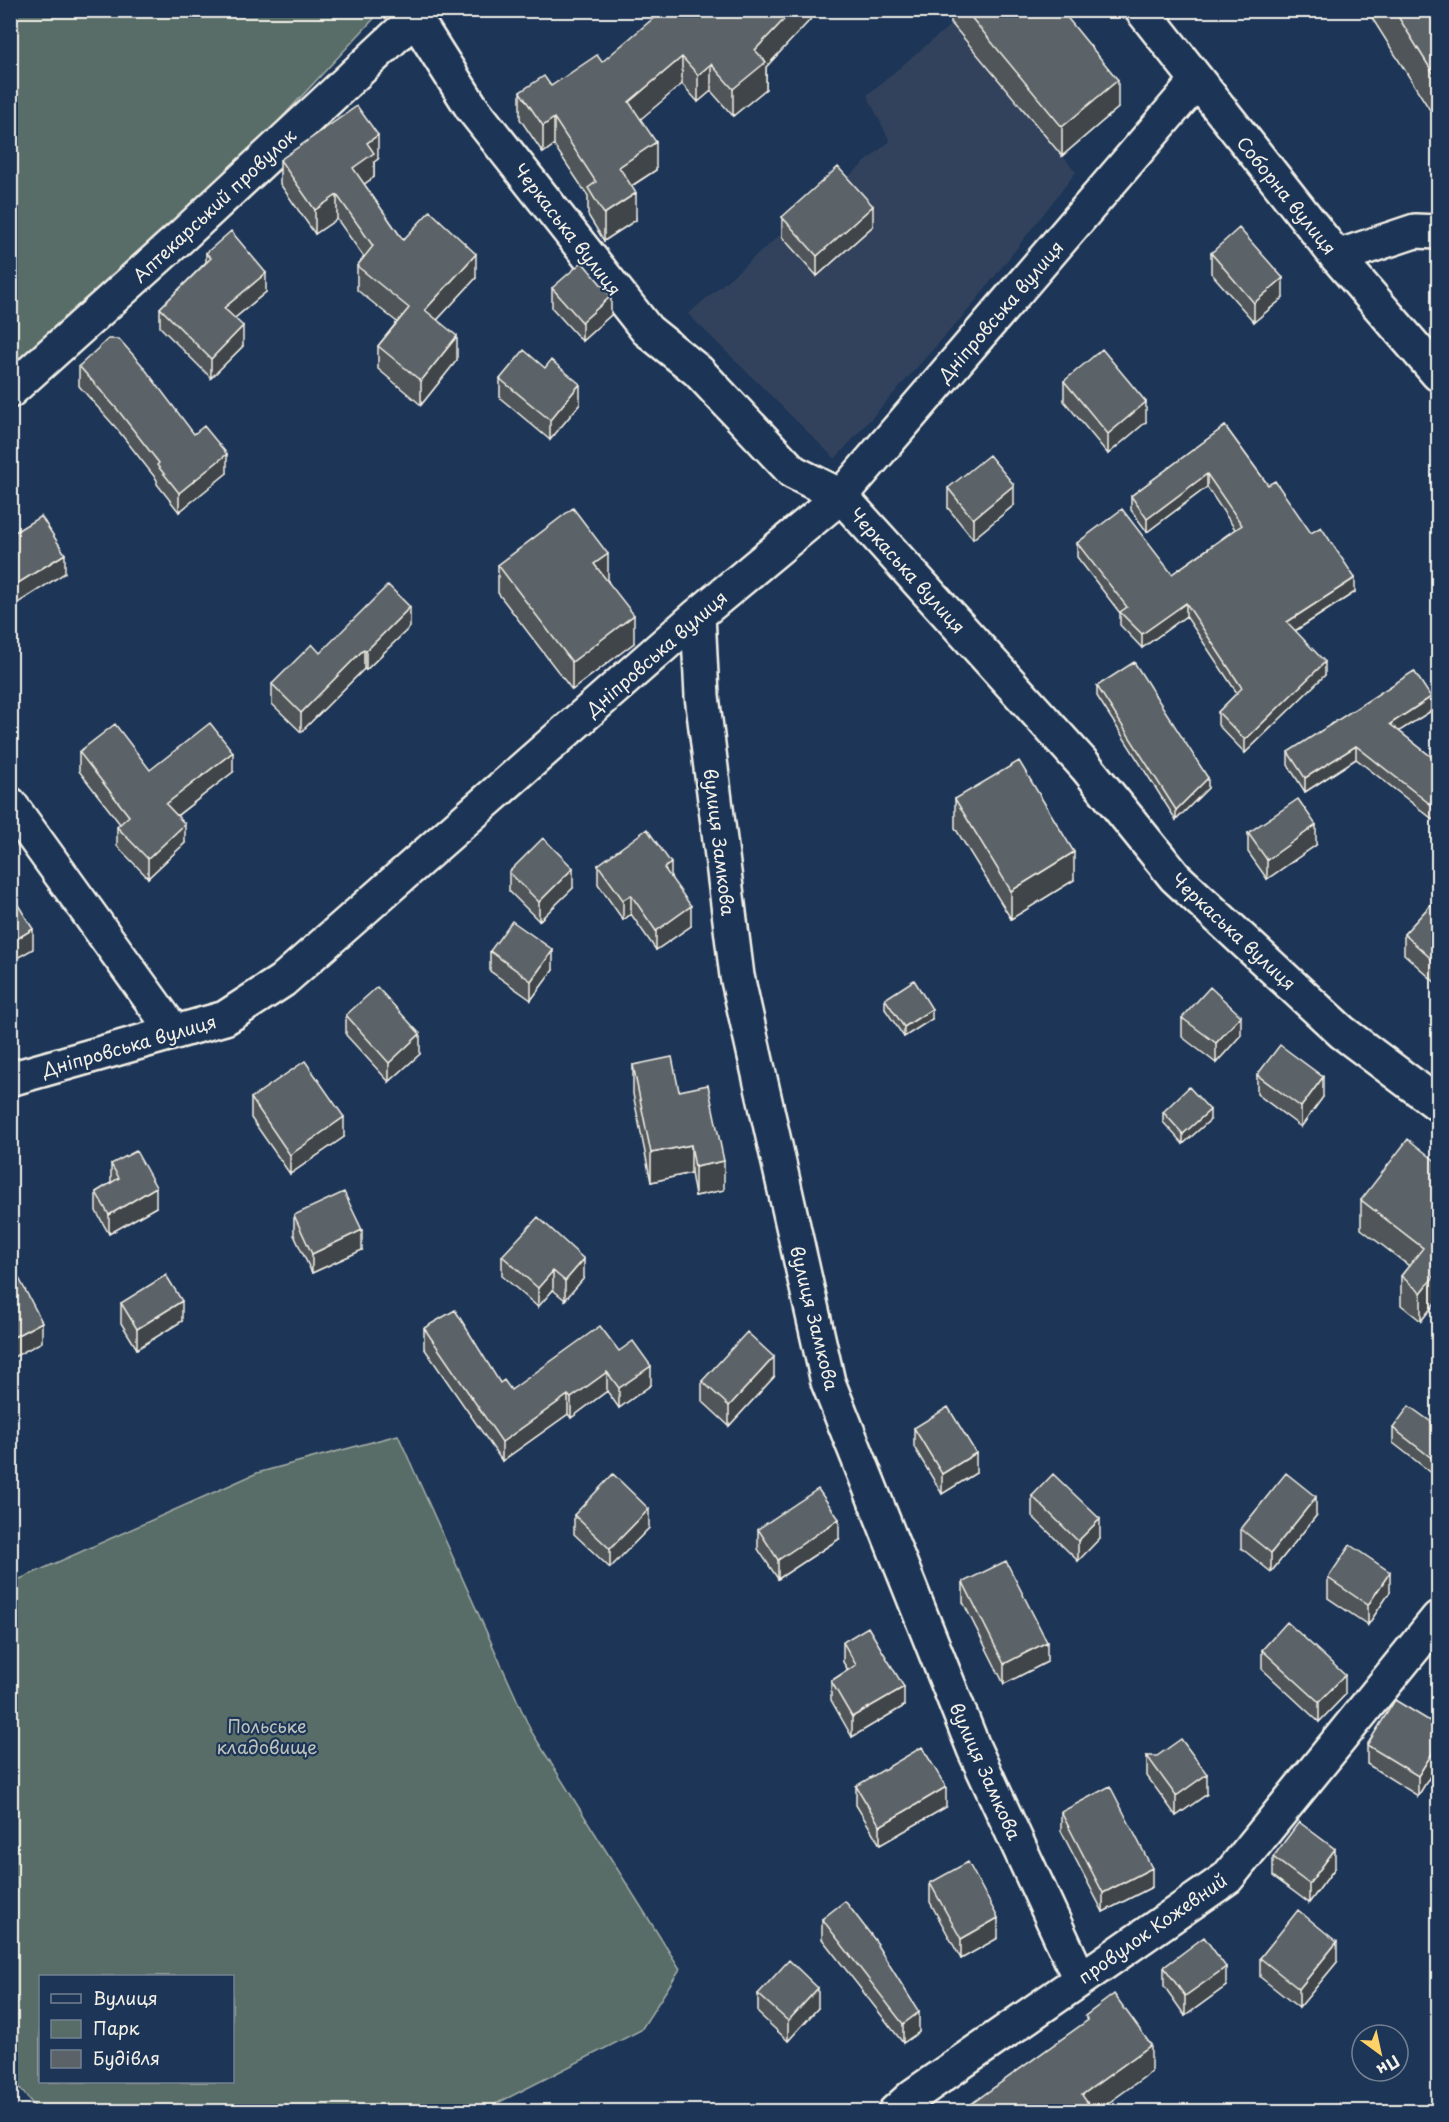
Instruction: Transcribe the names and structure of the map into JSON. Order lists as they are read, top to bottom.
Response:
{
  "streets": {
    "street": [
      "Соборна вулиця",
      "Аптекарський провулок",
      "Черкаська вулиця",
      "Дніпровська вулиця",
      "вулиця Замкова",
      "провулок Кожевний"
    ]
  },
  "crossings": [
    ["Соборна вулиця", "Дніпровська вулиця"],
    ["Аптекарський провулок", "Черкаська вулиця"],
    ["Черкаська вулиця", "Дніпровська вулиця"],
    ["Дніпровська вулиця", "вулиця Замкова"],
    ["вулиця Замкова", "провулок Кожевний"]
  ],
  "parks": ["Польське кладовище"],
  "legend": ["Вулиця", "Парк", "Будівля"],
  "north": "bottom right"
}
